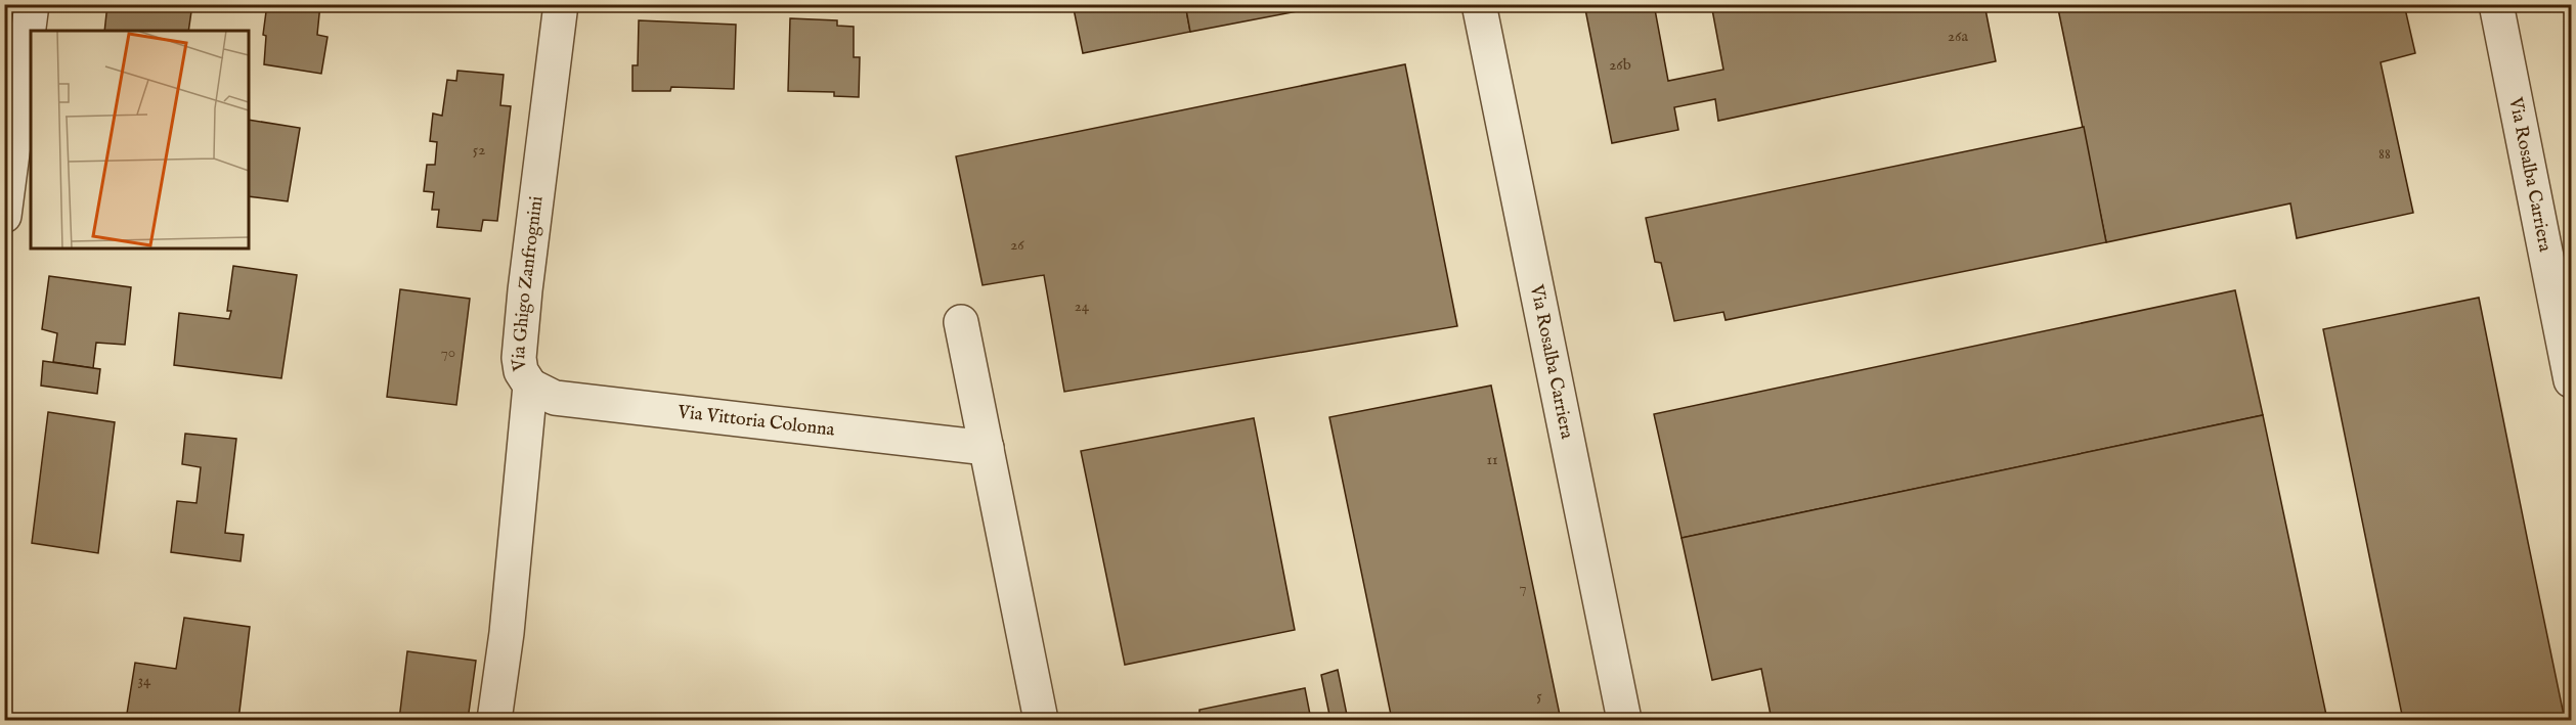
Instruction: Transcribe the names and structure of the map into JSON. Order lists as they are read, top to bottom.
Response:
{
  "streets": {
    "street": ["Via Rosalba Carriera", "Via Ghigo Zanfrognini", "Via Vittoria Colonna"]
  },
  "crossings": [
    ["Via Ghigo Zanfrognini", "Via Vittoria Colonna"]
  ],
  "house_numbers": [
    "26a",
    "26b",
    "52",
    "88",
    "26",
    "24",
    "70",
    "11",
    "7",
    "34",
    "5"
  ]
}
